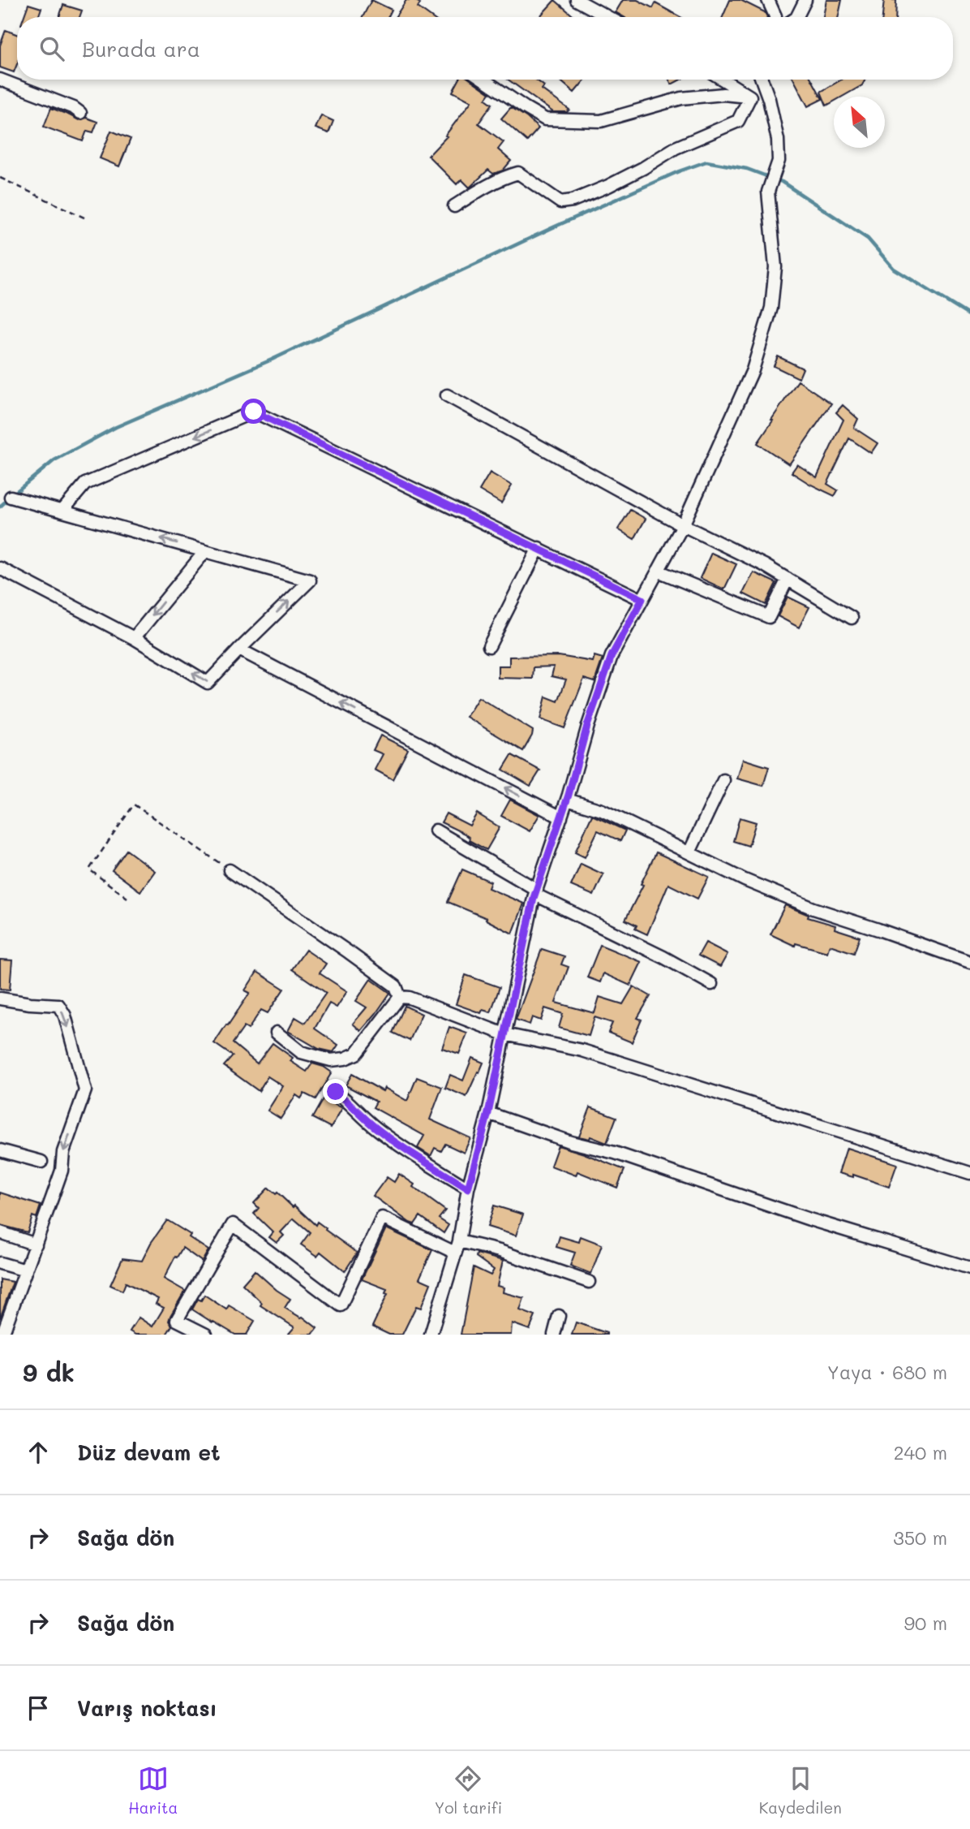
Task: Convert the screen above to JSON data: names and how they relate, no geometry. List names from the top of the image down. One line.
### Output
{"north":"top left","page":{"search":"Burada ara","heading":["9 dk","Yaya · 680 m"],"list":[["Düz devam et","240 m"],["Sağa dön","350 m"],["Sağa dön","90 m"],"Varış noktası"],"nav":["Harita","Yol tarifi","Kaydedilen"]}}
